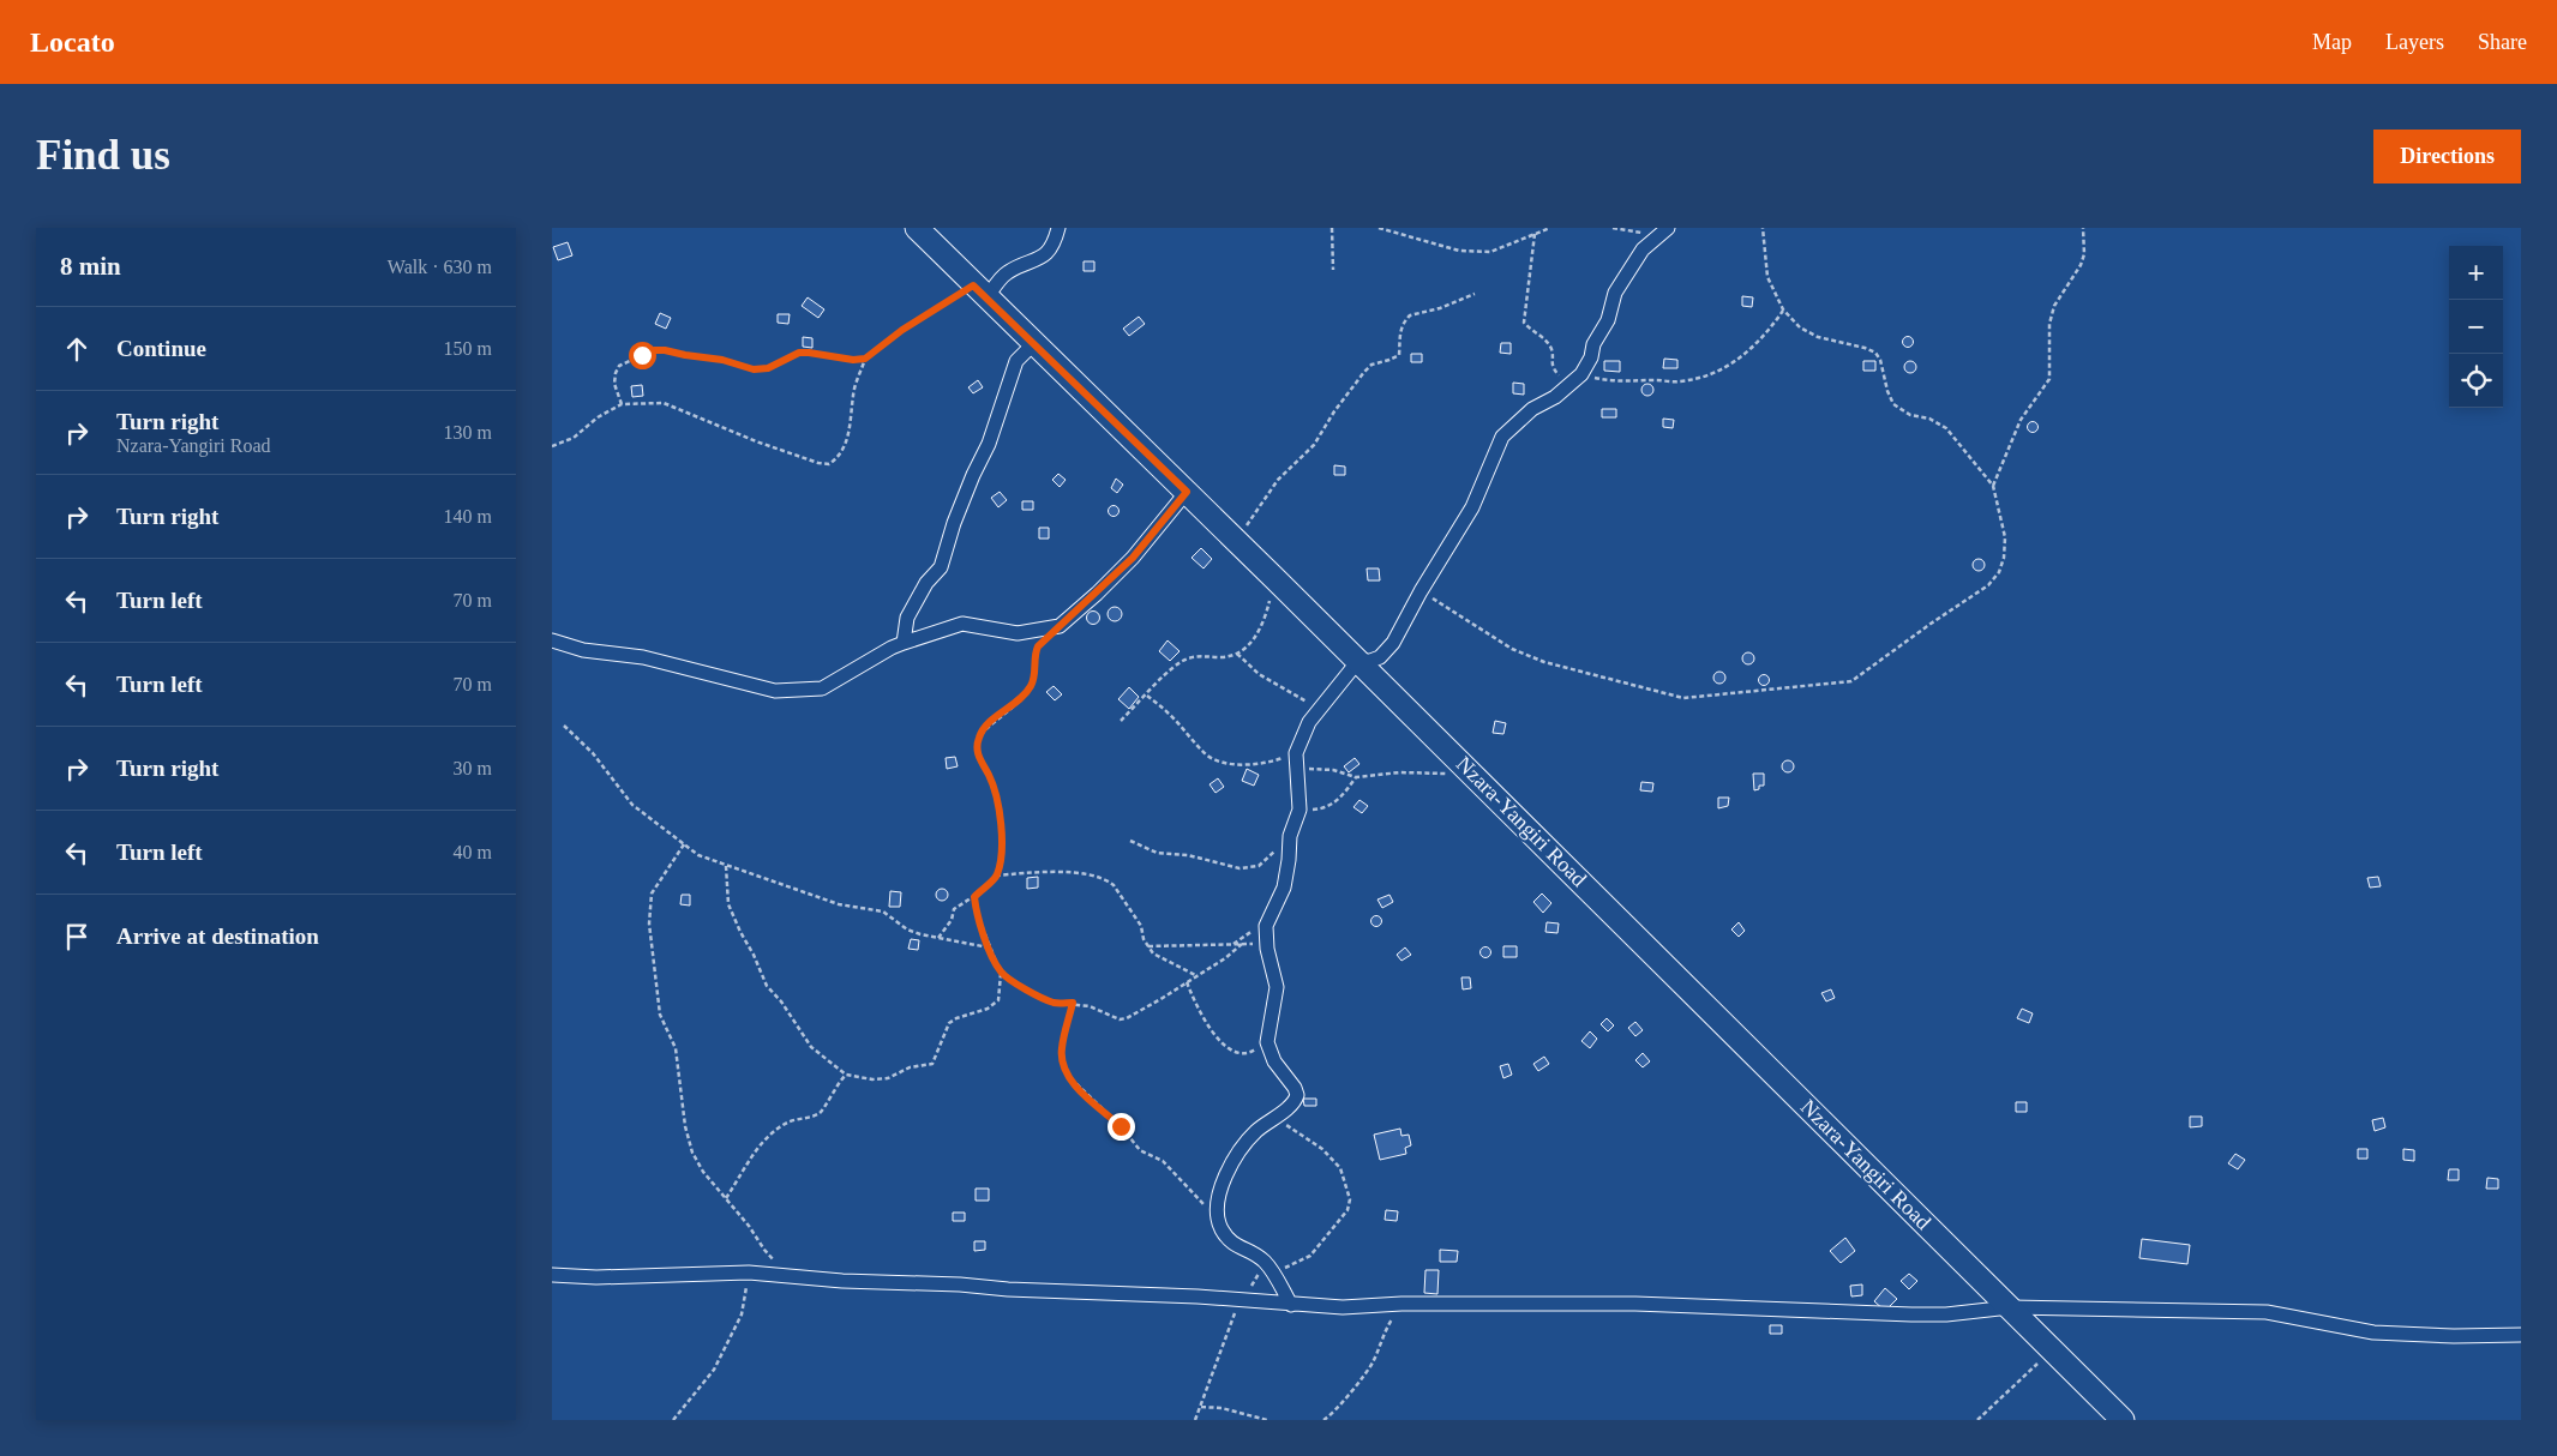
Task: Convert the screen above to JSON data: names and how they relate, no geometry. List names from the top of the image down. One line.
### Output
{"streets":{"main road":["Nzara-Yangiri Road"]},"page":{"header":"Locato","nav":["Map","Layers","Share"],"buttons":"Directions","title":"Find us","heading":["8 min","Walk · 630 m"],"map_buttons":["+","−"],"list":[["Continue","150 m"],["Turn right","Nzara-Yangiri Road","130 m"],["Turn right","140 m"],["Turn left","70 m"],["Turn left","70 m"],["Turn right","30 m"],["Turn left","40 m"],"Arrive at destination"]}}
